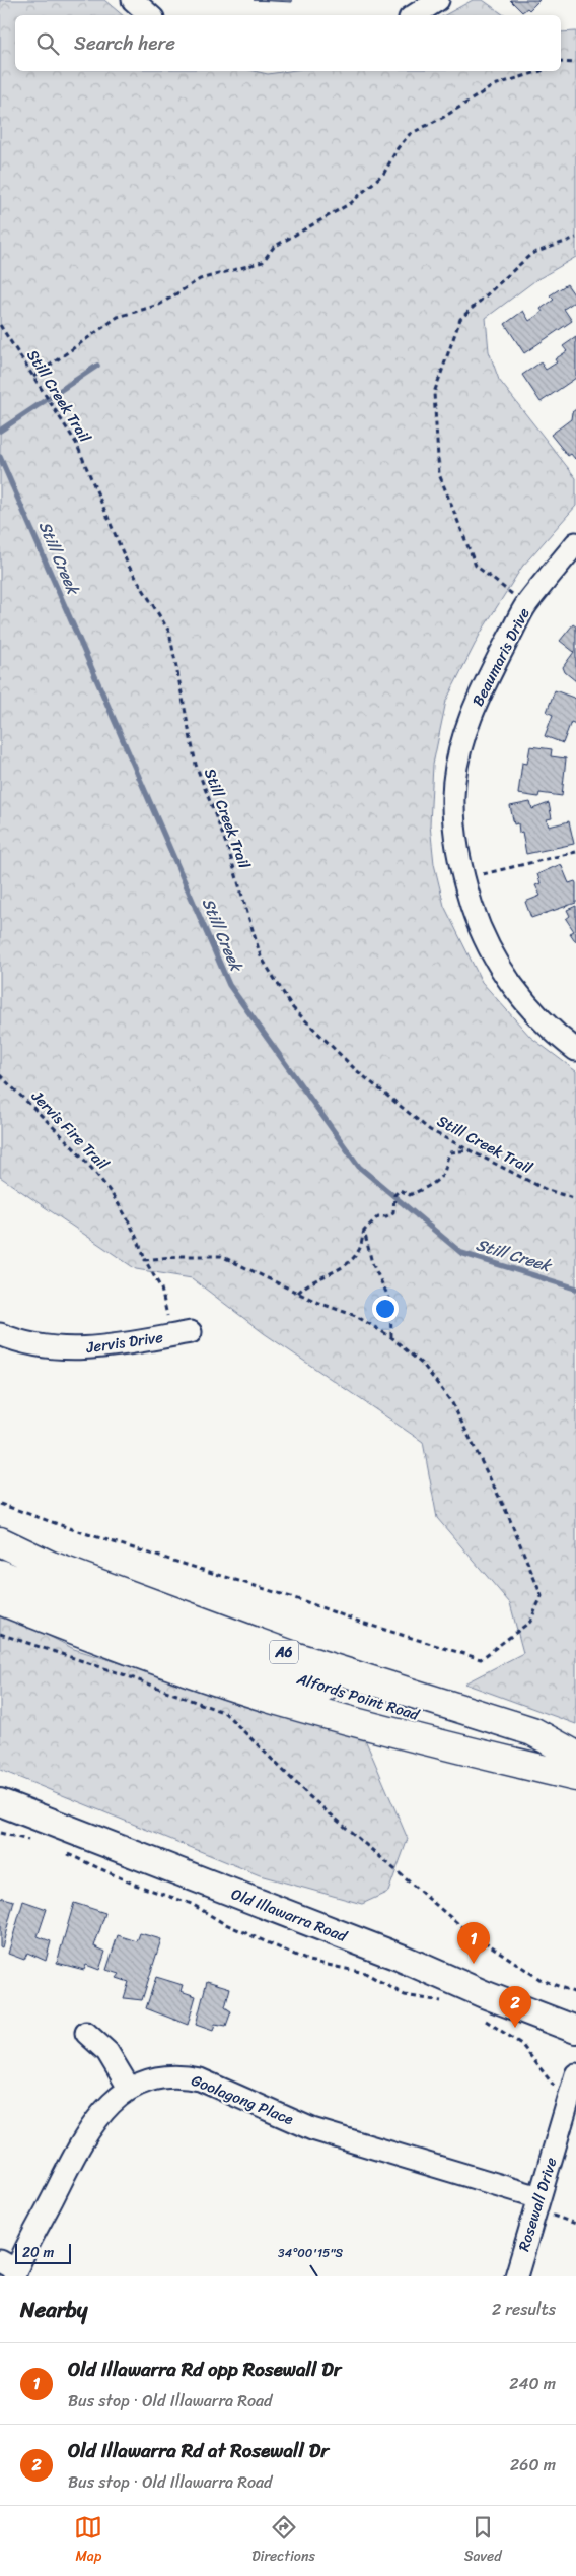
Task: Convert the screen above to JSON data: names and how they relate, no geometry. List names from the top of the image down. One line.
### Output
{"streets":{"highway":["A6","Alfords Point Road"],"street":["Beaumaris Drive","Jervis Drive","Old Illawarra Road","Goolagong Place","Rosewall Drive"],"path":["Still Creek Trail","Jervis Fire Trail"]},"crossings":[["Jervis Fire Trail","Jervis Drive"],["A6","Alfords Point Road"],["Goolagong Place","Rosewall Drive"]],"water":["Still Creek"],"scale_bar":"20 m","page":{"search":"Search here","pins":["1","2"],"scale":"20 m","heading":["Nearby","2 results"],"list":[{"mark":"1","name":"Old Illawarra Rd opp Rosewall Dr","note":"Bus stop · Old Illawarra Road","value":"240 m"},{"mark":"2","name":"Old Illawarra Rd at Rosewall Dr","note":"Bus stop · Old Illawarra Road","value":"260 m"}],"nav":["Map","Directions","Saved"]},"coordinates":["34°00'15\"S"]}
